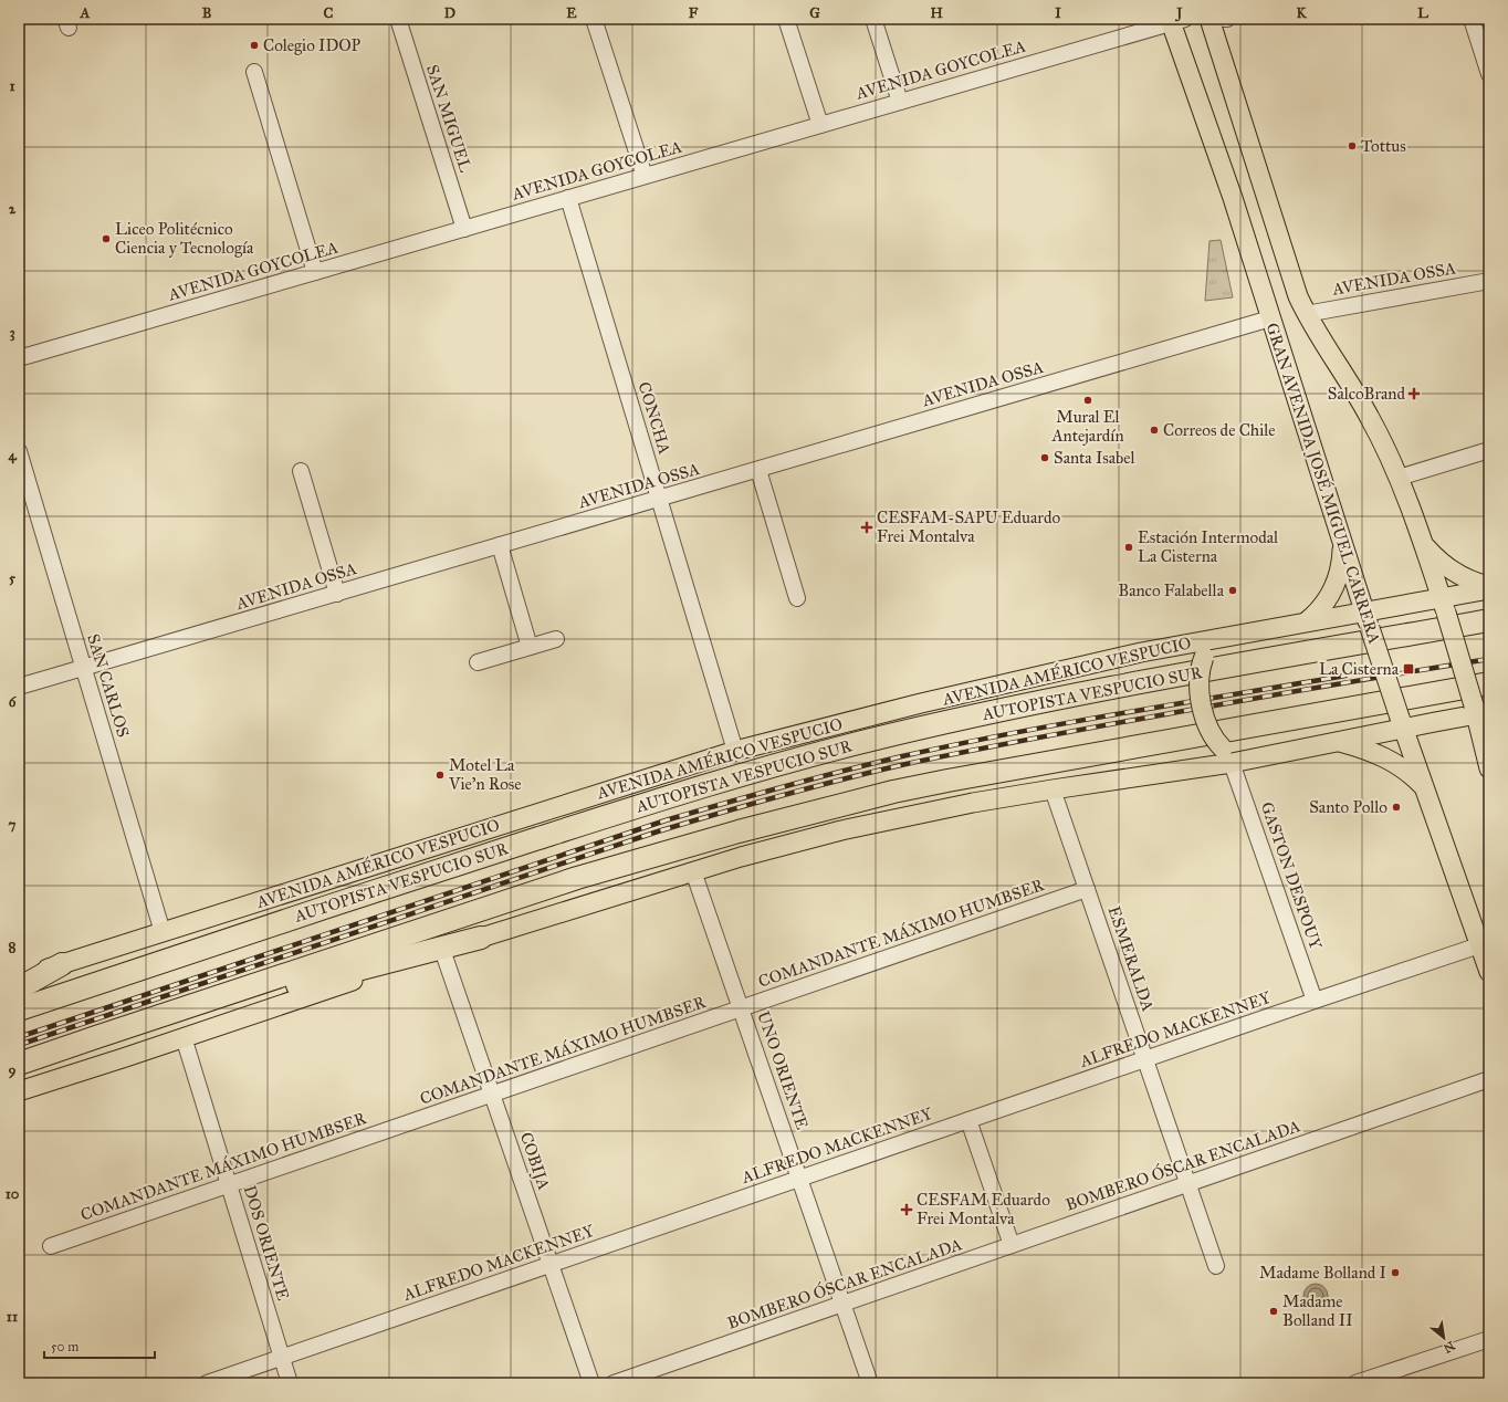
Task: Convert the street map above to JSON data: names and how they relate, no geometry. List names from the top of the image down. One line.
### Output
{"streets":{"highway":["AUTOPISTA VESPUCIO SUR"],"main road":["GRAN AVENIDA JOSÉ MIGUEL CARRERA","AVENIDA AMÉRICO VESPUCIO"],"street":["AVENIDA GOYCOLEA","SAN MIGUEL","AVENIDA OSSA","CONCHA","SAN CARLOS","GASTON DESPOUY","COMANDANTE MÁXIMO HUMBSER","ESMERALDA","ALFREDO MACKENNEY","UNO ORIENTE","COBIJA","BOMBERO ÓSCAR ENCALADA","DOS ORIENTE"]},"crossings":[["AVENIDA GOYCOLEA","SAN MIGUEL"],["AVENIDA GOYCOLEA","CONCHA"],["AVENIDA GOYCOLEA","GRAN AVENIDA JOSÉ MIGUEL CARRERA"],["AVENIDA OSSA","CONCHA"],["AVENIDA OSSA","GRAN AVENIDA JOSÉ MIGUEL CARRERA"],["AVENIDA OSSA","SAN CARLOS"],["CONCHA","AVENIDA AMÉRICO VESPUCIO"],["GRAN AVENIDA JOSÉ MIGUEL CARRERA","AVENIDA AMÉRICO VESPUCIO"],["GRAN AVENIDA JOSÉ MIGUEL CARRERA","ALFREDO MACKENNEY"],["AVENIDA AMÉRICO VESPUCIO","SAN CARLOS"],["GASTON DESPOUY","ALFREDO MACKENNEY"],["COMANDANTE MÁXIMO HUMBSER","ESMERALDA"],["COMANDANTE MÁXIMO HUMBSER","UNO ORIENTE"],["COMANDANTE MÁXIMO HUMBSER","COBIJA"],["COMANDANTE MÁXIMO HUMBSER","DOS ORIENTE"],["ESMERALDA","ALFREDO MACKENNEY"],["ESMERALDA","BOMBERO ÓSCAR ENCALADA"],["ALFREDO MACKENNEY","UNO ORIENTE"],["ALFREDO MACKENNEY","COBIJA"],["ALFREDO MACKENNEY","DOS ORIENTE"],["UNO ORIENTE","BOMBERO ÓSCAR ENCALADA"]],"places":{"other":["Colegio IDOP","Tottus","Liceo Politécnico Ciencia y Tecnología","Mural El Antejardín","Correos de Chile","Santa Isabel","Estación Intermodal La Cisterna","Banco Falabella","Motel La Vie’n Rose","Santo Pollo","Madame Bolland I","Madame Bolland II"],"health":["SalcoBrand","CESFAM-SAPU Eduardo Frei Montalva","CESFAM Eduardo Frei Montalva"],"transit":["La Cisterna"]},"scale_bar":"50 m","north":"bottom right","grid":{"columns":["A","B","C","D","E","F","G","H","I","J","K","L"],"rows":["1","2","3","4","5","6","7","8","9","10","11"]}}
